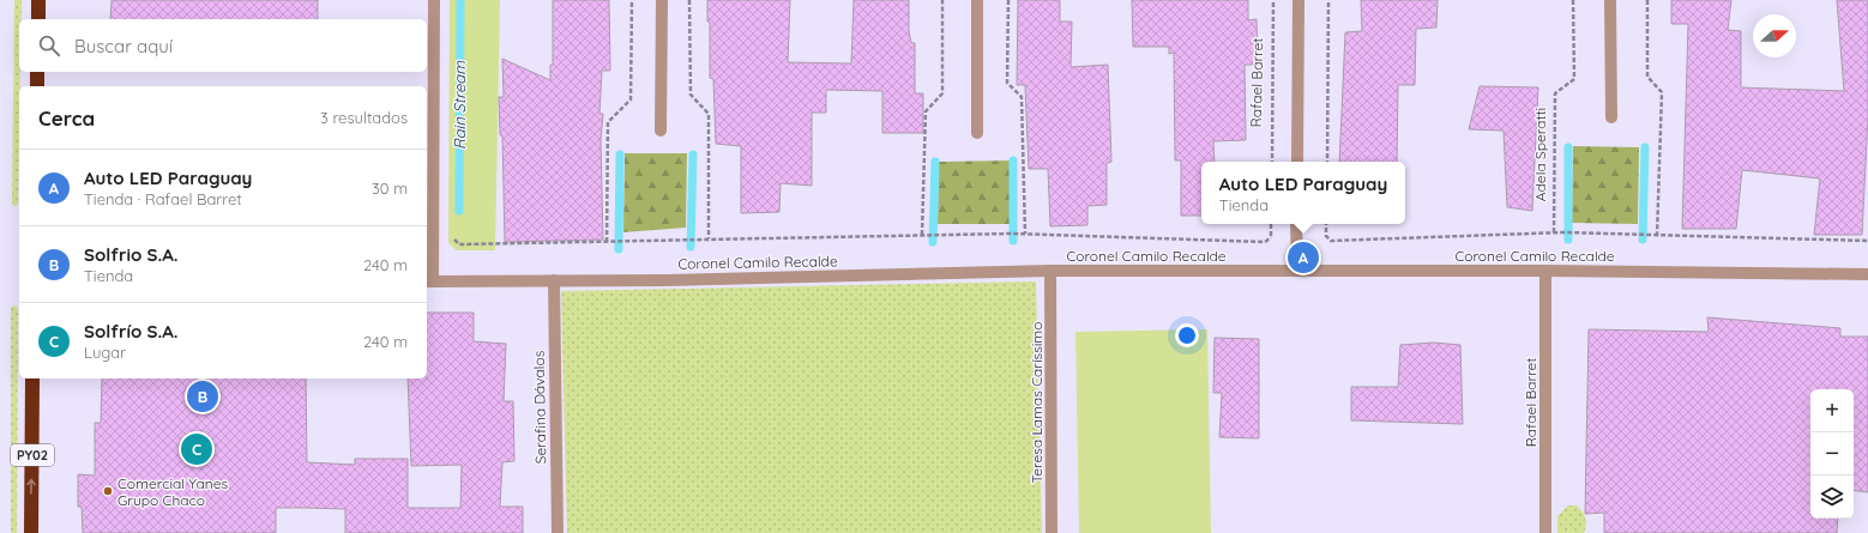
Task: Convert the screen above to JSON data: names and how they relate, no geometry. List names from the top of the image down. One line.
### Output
{"streets":{"highway":["PY02"],"street":["Rafael Barret","Coronel Camilo Recalde","Teresa Lamas Caríssimo","Serafina Dávalos"],"path":["Adela Speratti"]},"crossings":[["Rafael Barret","Coronel Camilo Recalde"],["Adela Speratti","Coronel Camilo Recalde"],["Coronel Camilo Recalde","Teresa Lamas Caríssimo"],["Coronel Camilo Recalde","Serafina Dávalos"]],"water":["Rain Stream"],"places":["Comercial Yanes Grupo Chaco"],"north":"right","page":{"search":"Buscar aquí","heading":["Cerca","3 resultados"],"list":[{"mark":"A","name":"Auto LED Paraguay","note":"Tienda · Rafael Barret","value":"30 m"},{"mark":"B","name":"Solfrio S.A.","note":"Tienda","value":"240 m"},{"mark":"C","name":"Solfrío S.A.","note":"Lugar","value":"240 m"}],"popup":["Auto LED Paraguay","Tienda"],"pins":["A","B","C"],"map_buttons":["+","−"]}}
